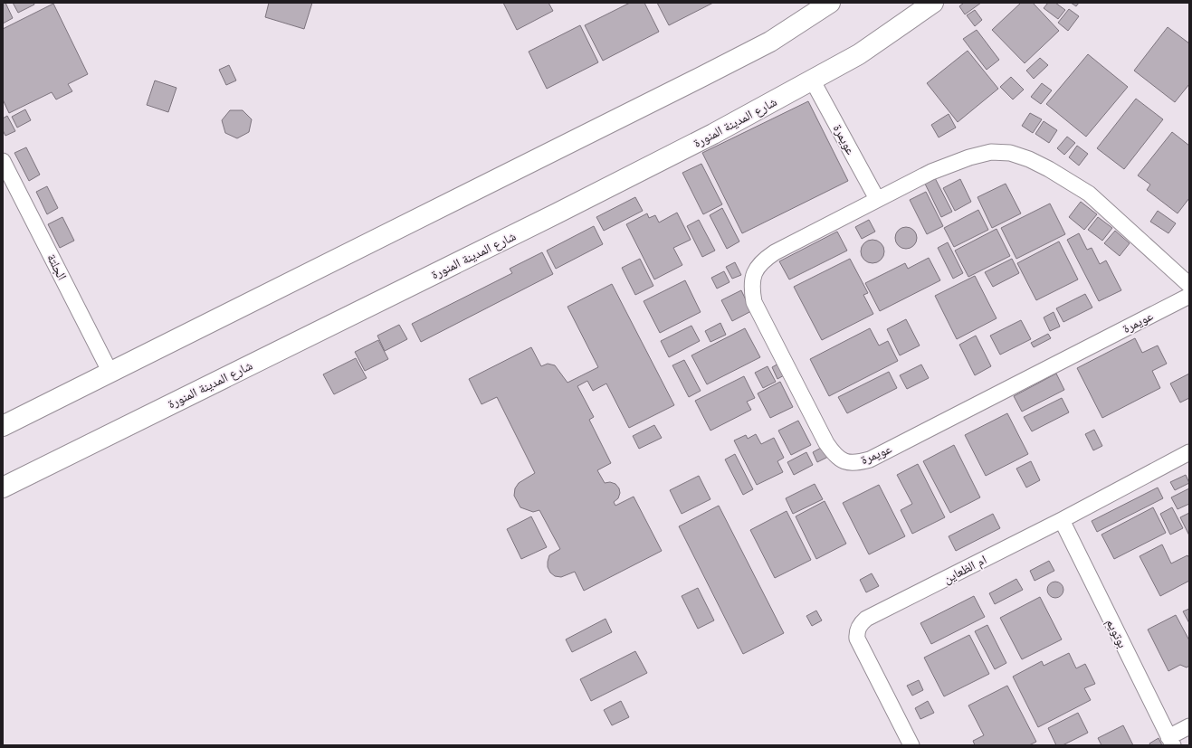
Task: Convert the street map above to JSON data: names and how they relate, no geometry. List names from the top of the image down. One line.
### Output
{"streets":{"street":["شارع المدينة المنورة","عويمرة","الجلتة","ام الظعاين","بوتويم"]},"crossings":[["شارع المدينة المنورة","عويمرة"],["ام الظعاين","بوتويم"]]}
